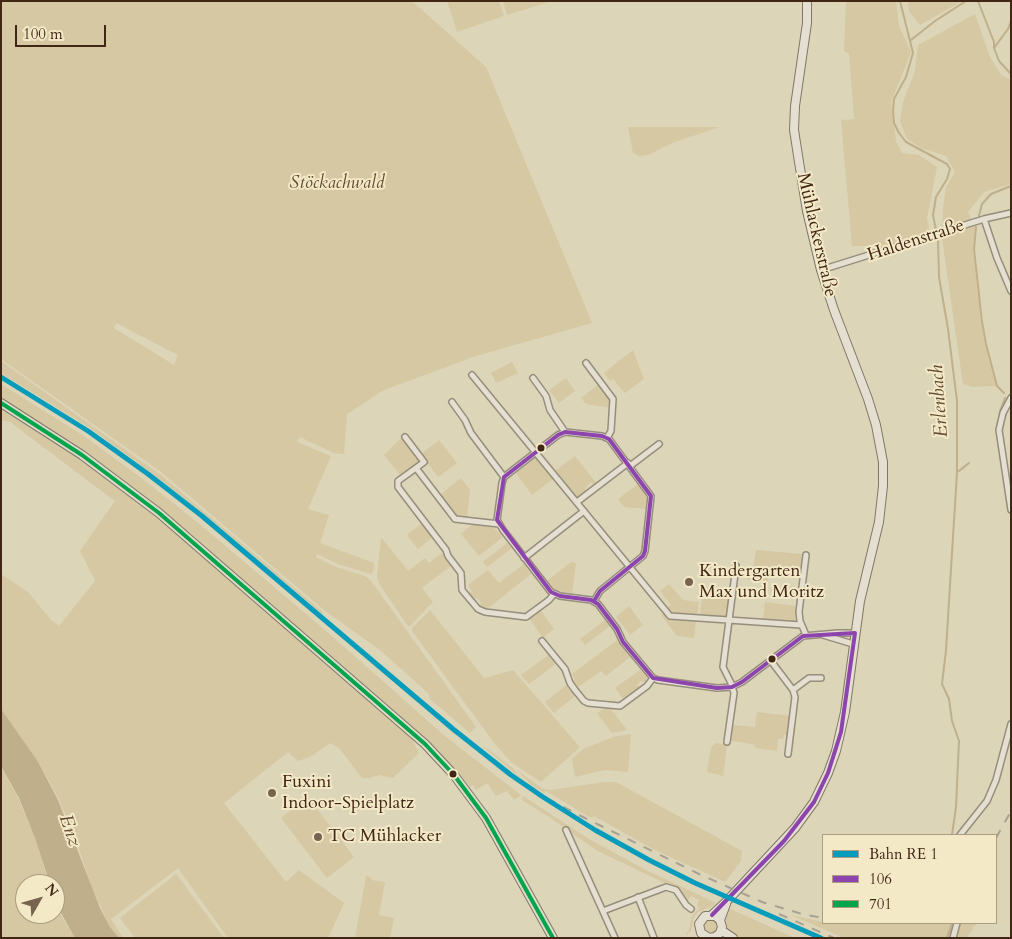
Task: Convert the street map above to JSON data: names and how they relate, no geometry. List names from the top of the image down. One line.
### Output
{"streets":{"main road":["Mühlackerstraße"],"street":["Haldenstraße"]},"crossings":[["Mühlackerstraße","Haldenstraße"]],"water":["Erlenbach","Enz"],"parks":["Stöckachwald"],"places":["Kindergarten Max und Moritz","Fuxini Indoor-Spielplatz","TC Mühlacker"],"lines":["transit line 701","transit line 106"],"legend":["Bahn RE 1","106","701"],"scale_bar":"100 m","north":"top right"}
